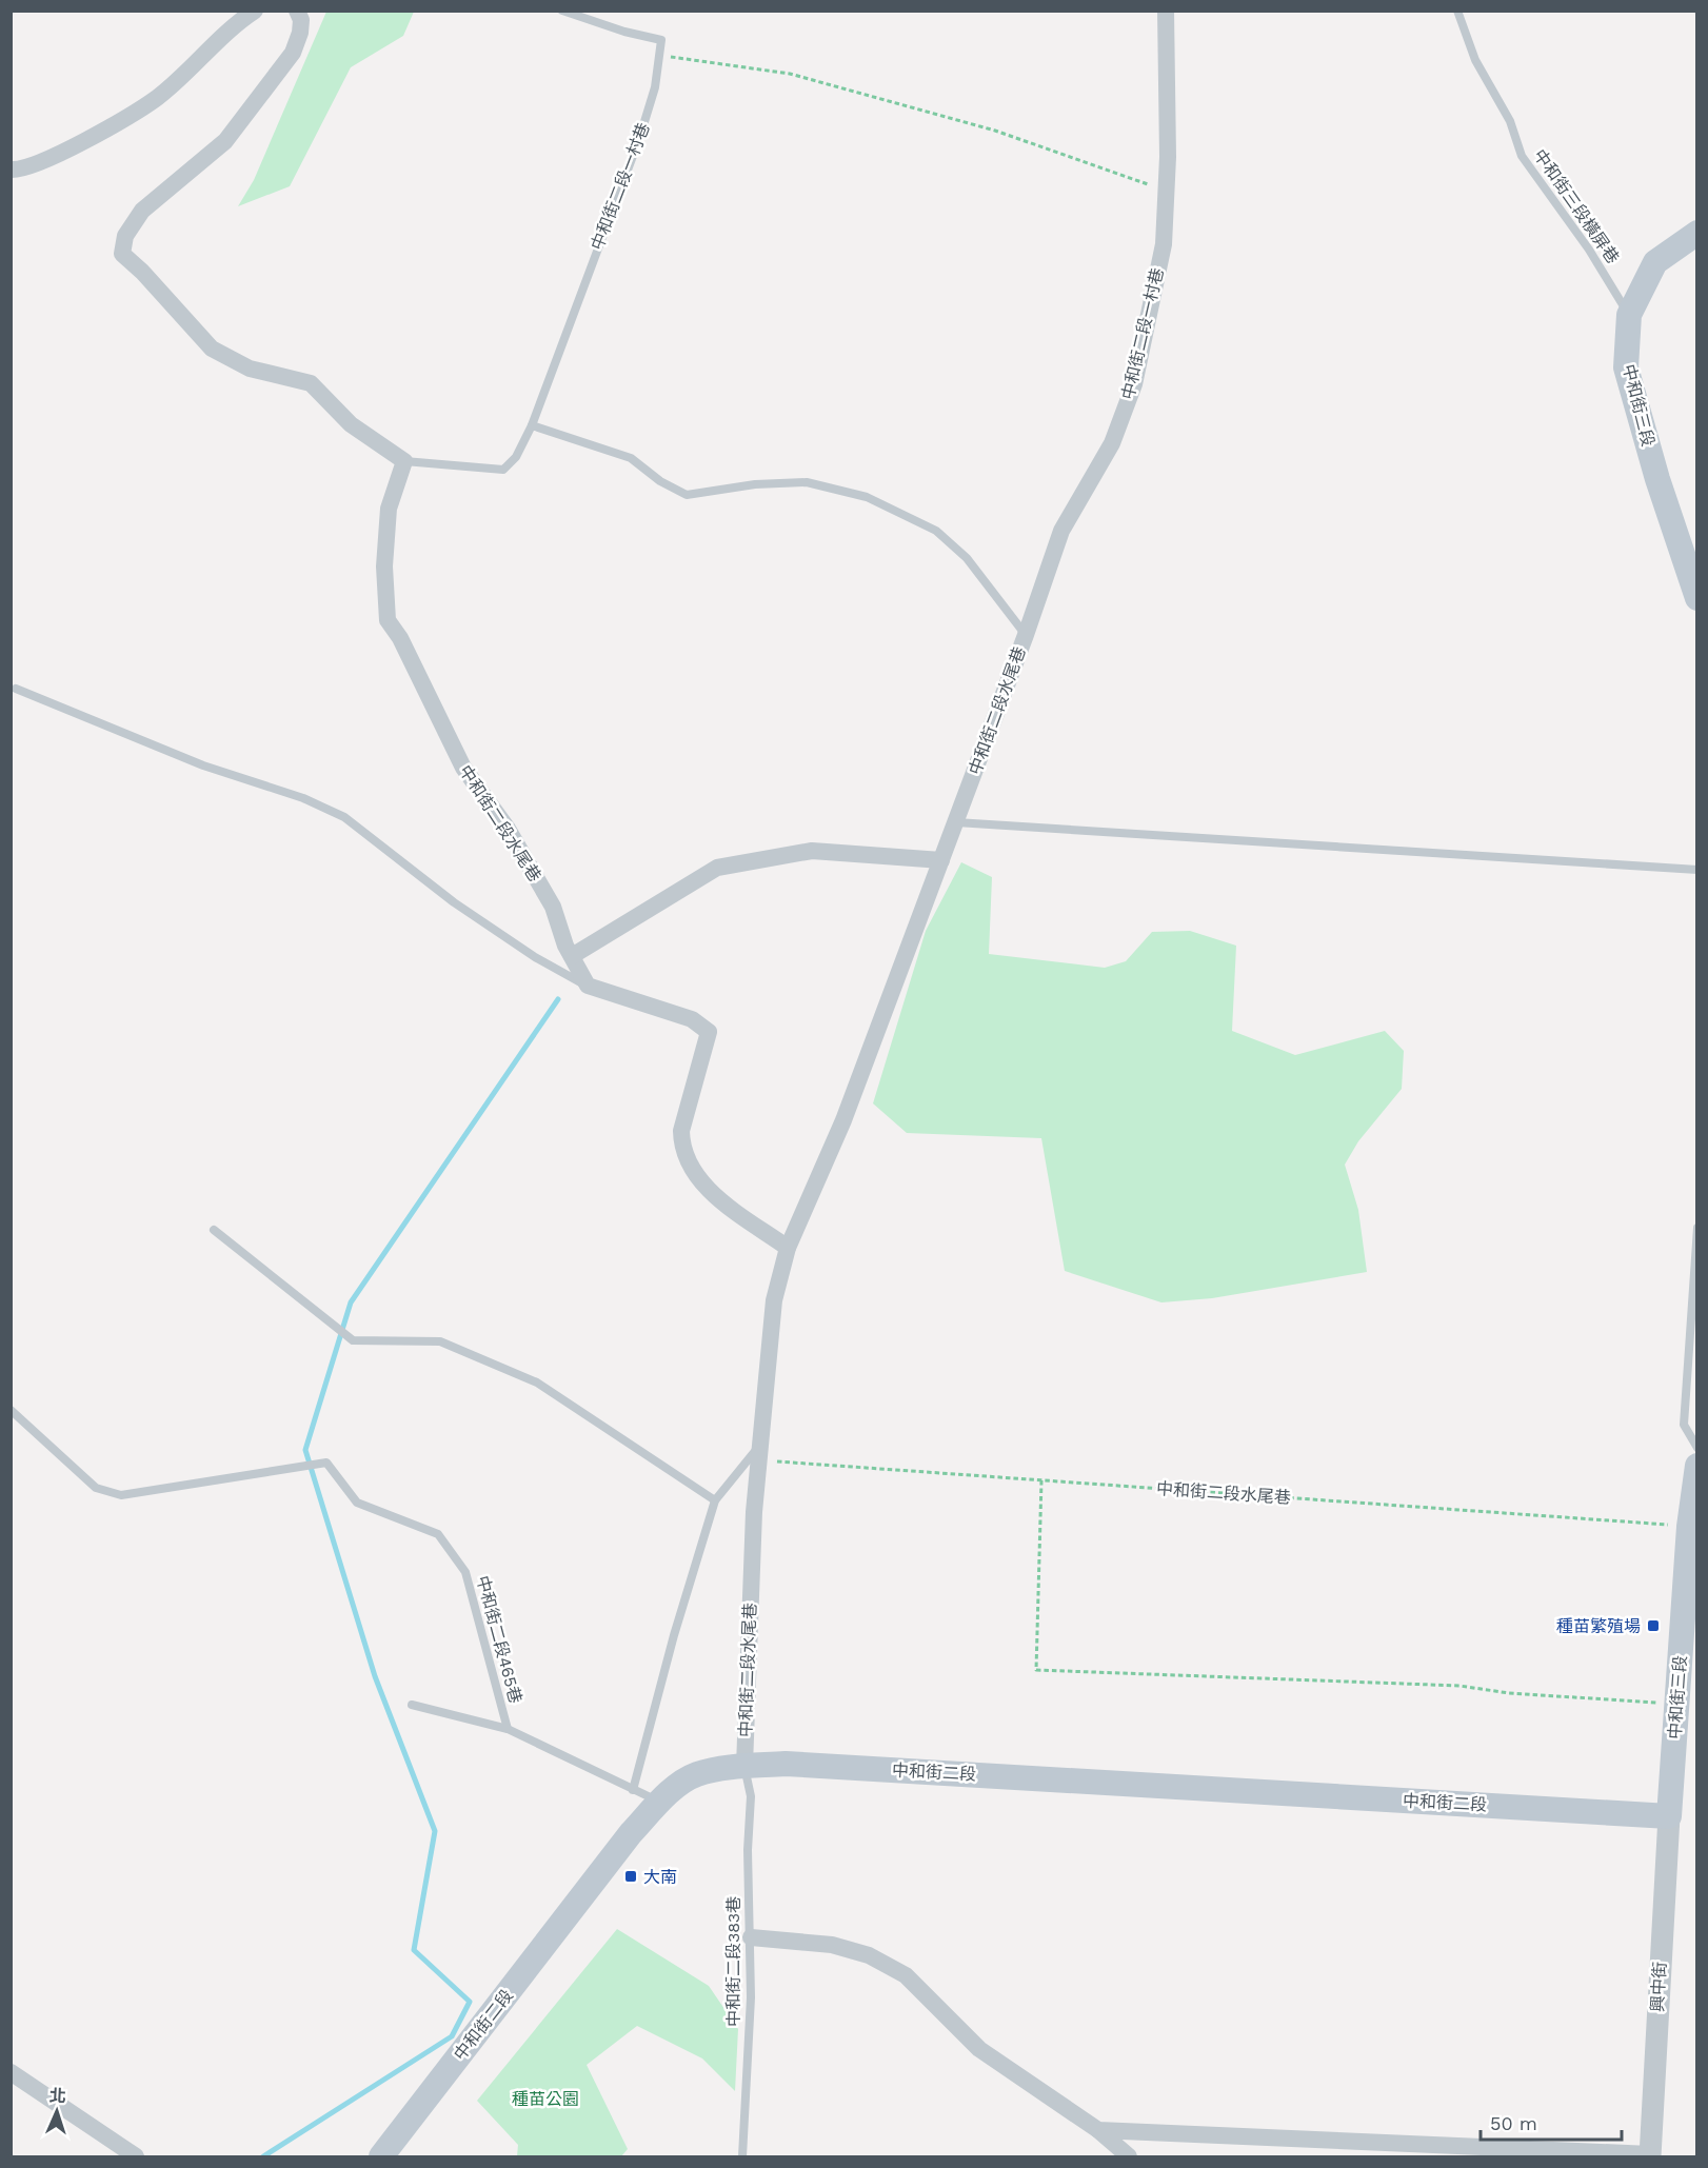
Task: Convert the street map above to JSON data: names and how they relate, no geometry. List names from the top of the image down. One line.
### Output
{"streets":{"main road":["中和街三段","中和街二段"],"street":["中和街二段一村巷","中和街二段水尾巷","興中街"],"lane":["中和街三段橫屏巷","中和街二段465巷","中和街二段383巷"]},"crossings":[["中和街二段一村巷","中和街二段水尾巷"],["中和街三段橫屏巷","中和街三段"],["中和街三段","中和街二段水尾巷"],["中和街三段","中和街二段"],["中和街三段","興中街"],["中和街二段水尾巷","中和街二段"],["中和街二段水尾巷","中和街二段383巷"],["中和街二段465巷","中和街二段"],["中和街二段","中和街二段383巷"],["中和街二段","興中街"]],"parks":["種苗公園"],"places":{"transit":["種苗繁殖場","大南"]},"scale_bar":"50 m","north":"top"}
